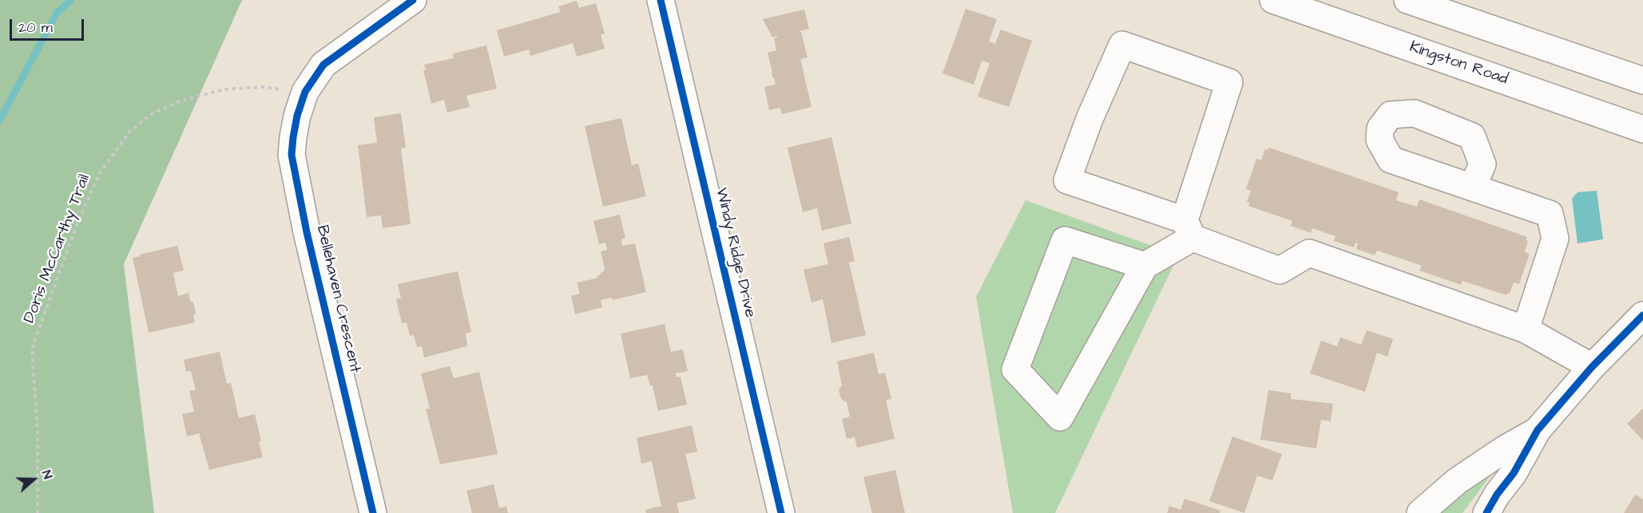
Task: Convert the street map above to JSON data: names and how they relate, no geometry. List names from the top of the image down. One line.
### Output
{"streets":{"street":["Kingston Road","Windy Ridge Drive","Bellehaven Crescent"],"path":["Doris McCarthy Trail"]},"crossings":[["Doris McCarthy Trail","Bellehaven Crescent"]],"scale_bar":"20 m","north":"right"}
